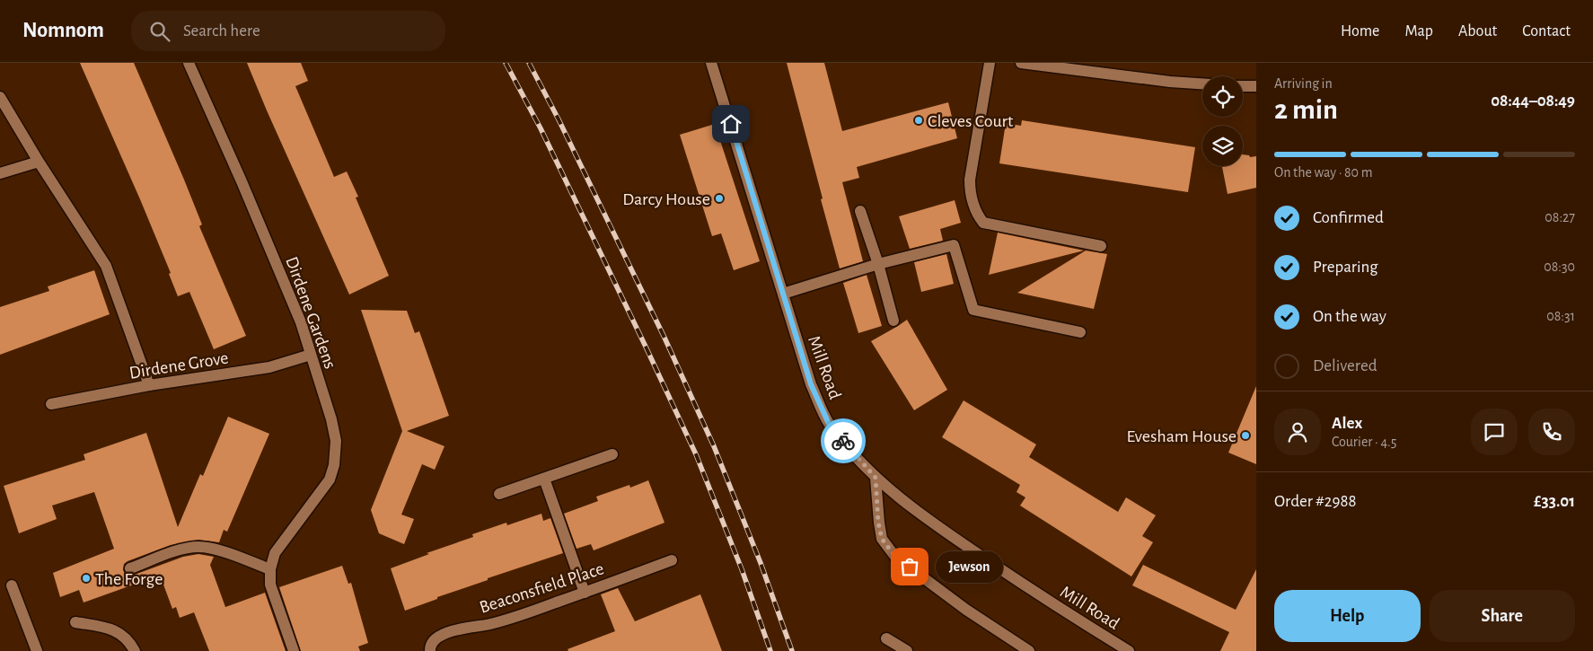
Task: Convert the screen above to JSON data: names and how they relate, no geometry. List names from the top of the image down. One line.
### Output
{"streets":{"street":["Dirdene Gardens","Dirdene Grove","Mill Road","Beaconsfield Place"]},"crossings":[["Dirdene Gardens","Dirdene Grove"]],"places":["Cleves Court","Darcy House","Evesham House","Jewson","The Forge"],"page":{"header":"Nomnom","search":"Search here","nav":["Home","Map","About","Contact"],"heading":["2 min","Arriving in","08:44–08:49"],"panel":["Alex","Courier · 4.5","Order #2988","£33.01"],"bar":"On the way · 80 m","list":[["Confirmed","08:27"],["Preparing","08:30"],["On the way","08:31"],"Delivered"],"bubble":"Jewson","buttons":["Help","Share"]}}
